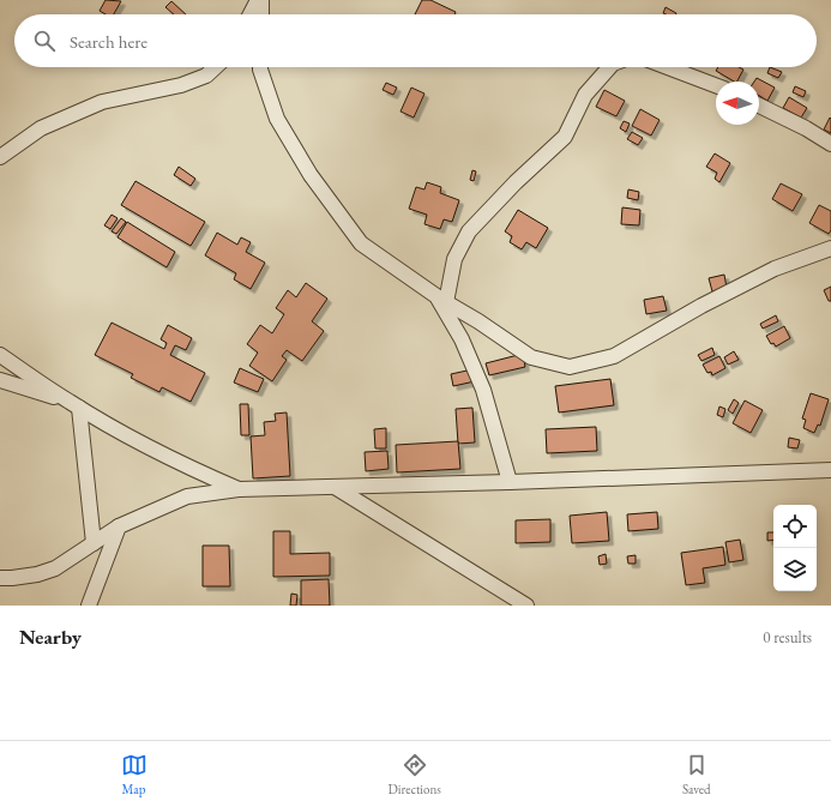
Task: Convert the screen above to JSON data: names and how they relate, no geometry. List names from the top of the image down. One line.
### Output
{"north":"left","page":{"search":"Search here","heading":["Nearby","0 results"],"nav":["Map","Directions","Saved"]}}
